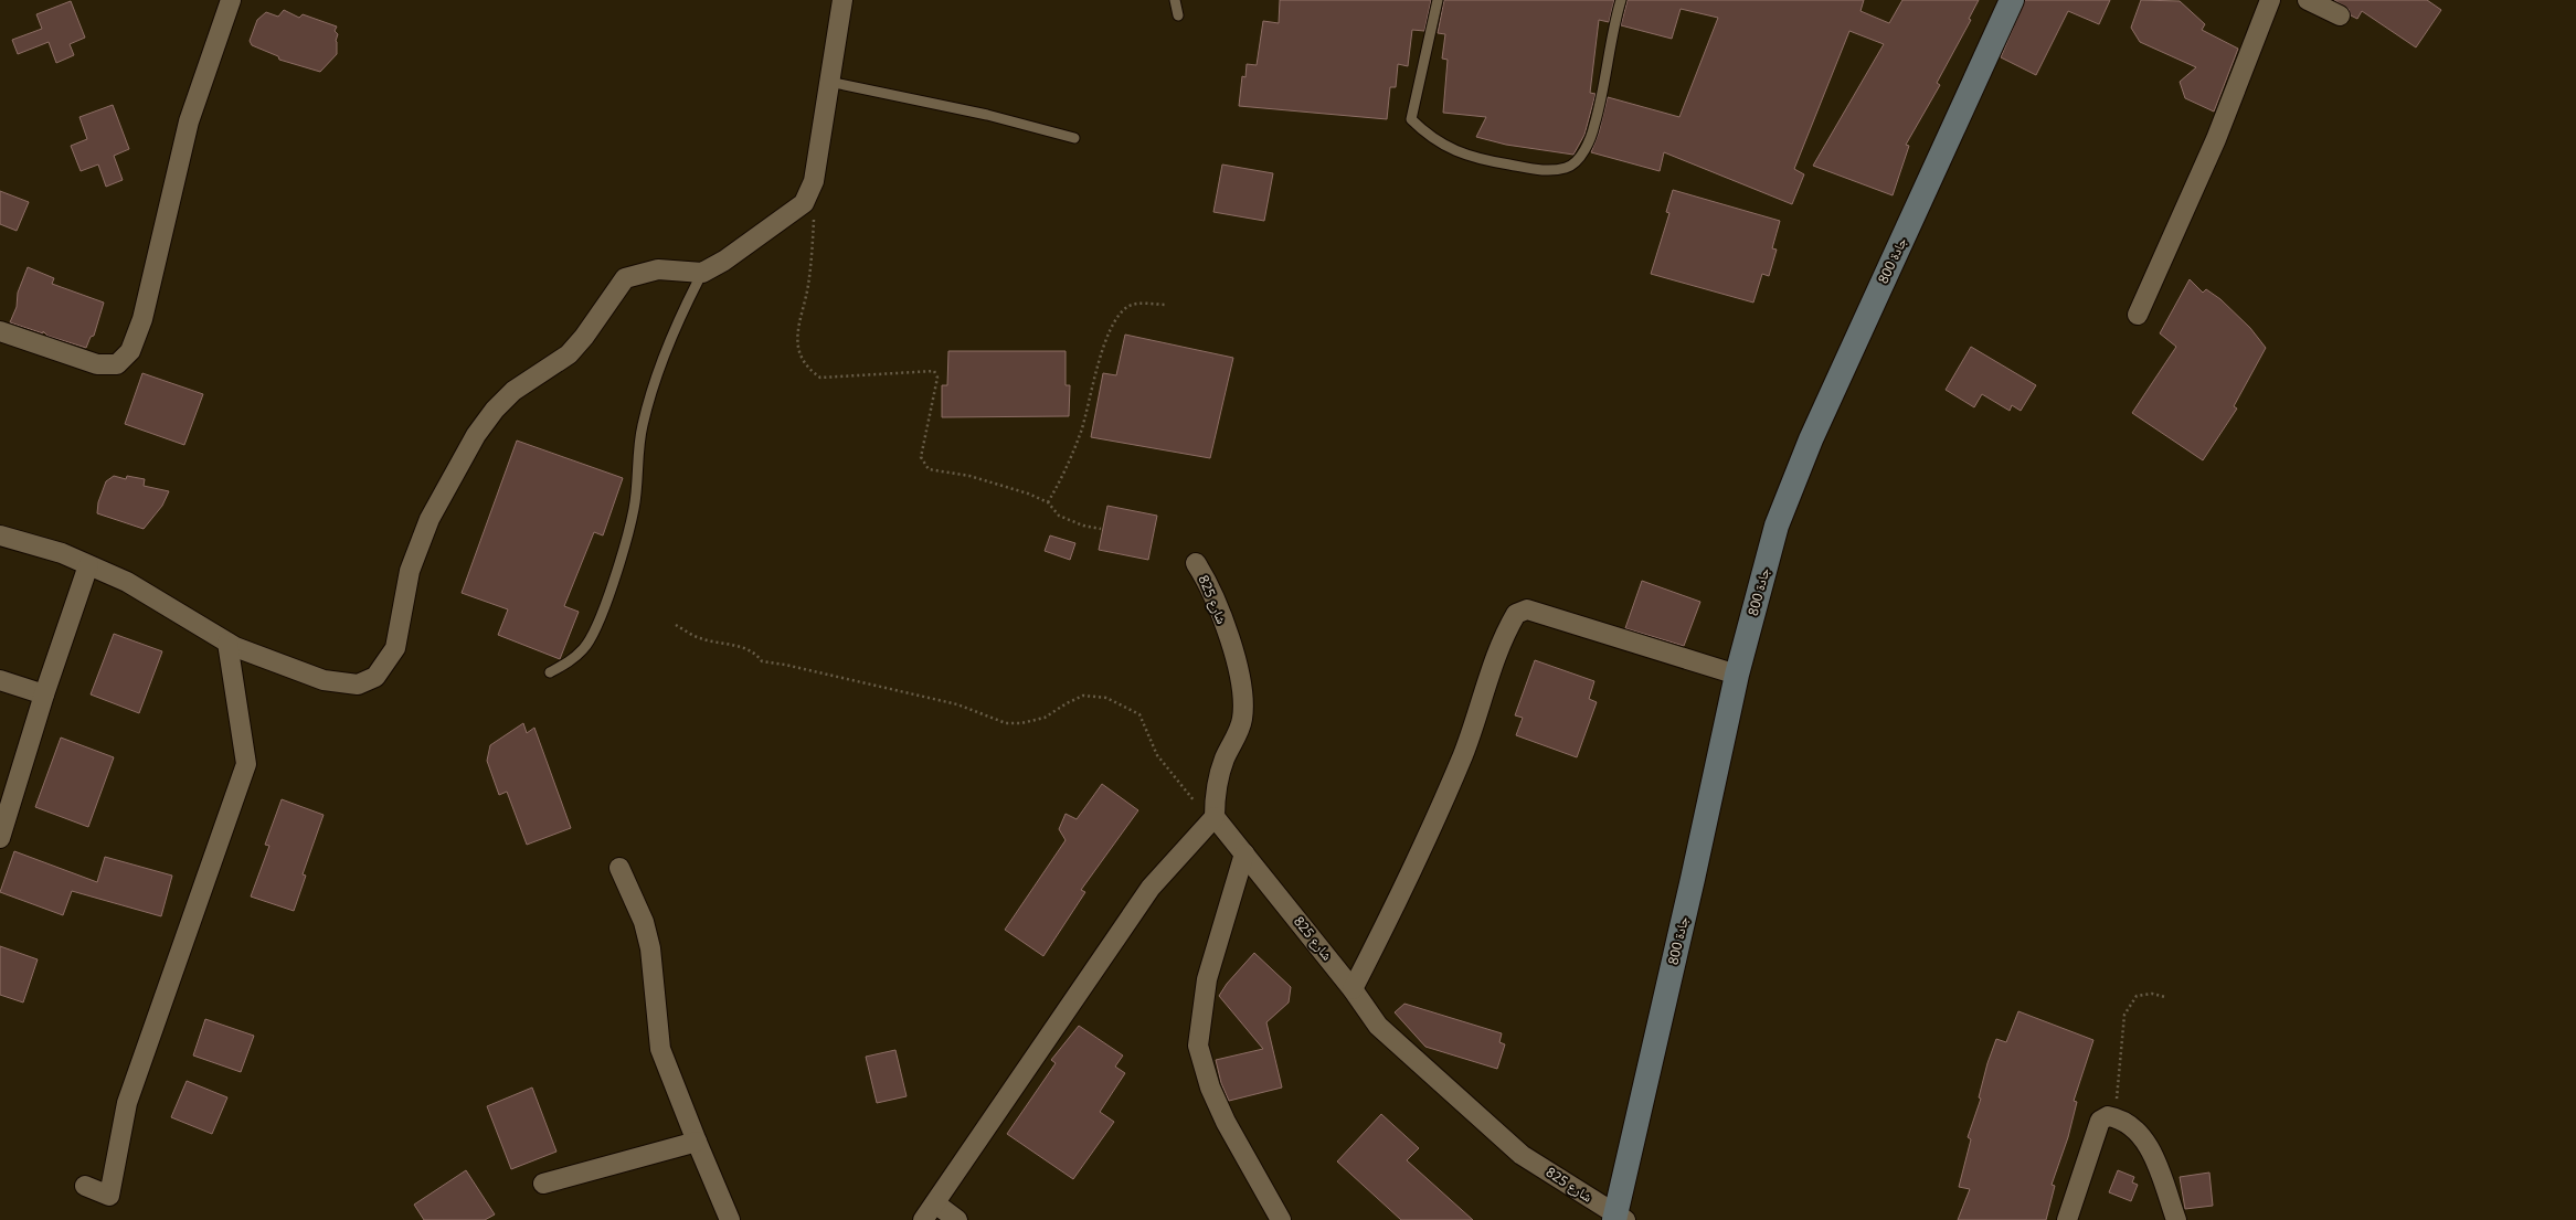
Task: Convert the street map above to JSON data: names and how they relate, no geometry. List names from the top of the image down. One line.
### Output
{"streets":{"main road":["جادة 800"],"street":["شارع 825"]},"crossings":[["جادة 800","شارع 825"]]}
